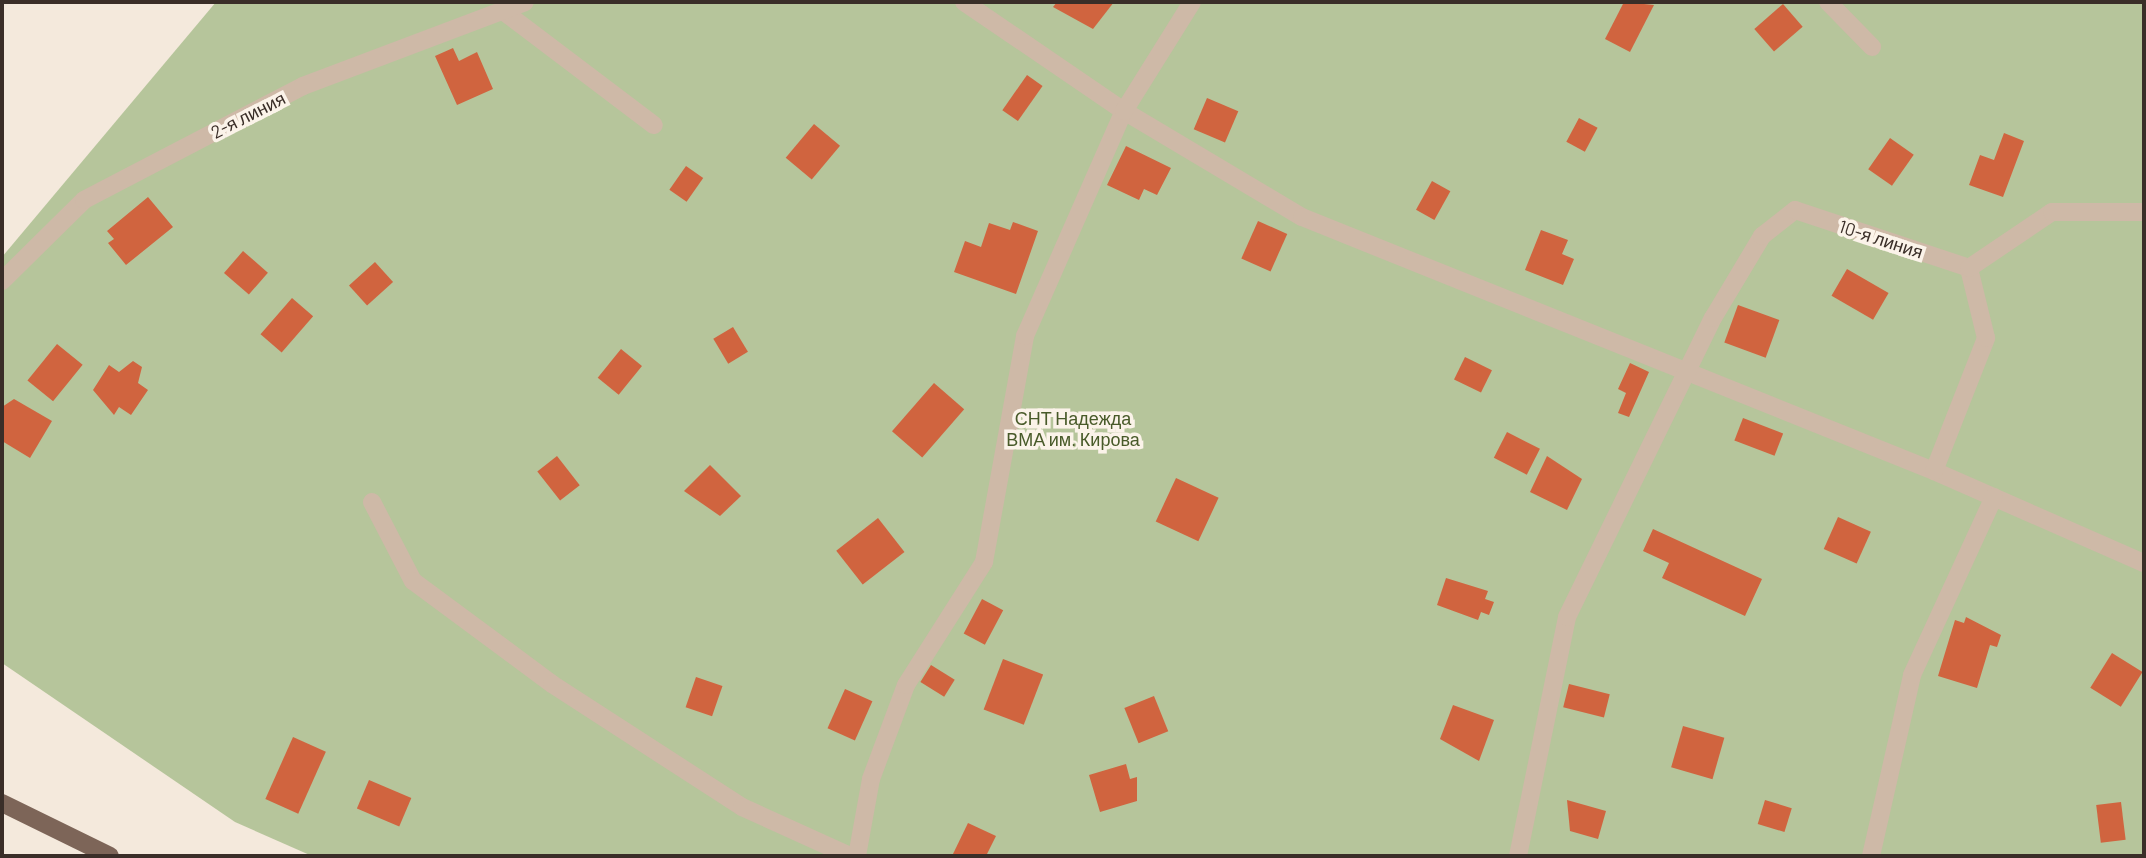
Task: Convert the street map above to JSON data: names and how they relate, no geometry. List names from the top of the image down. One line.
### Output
{"streets":{"street":["2-я линия","10-я линия"]},"parks":["СНТ Надежда ВМА им. Кирова"]}
